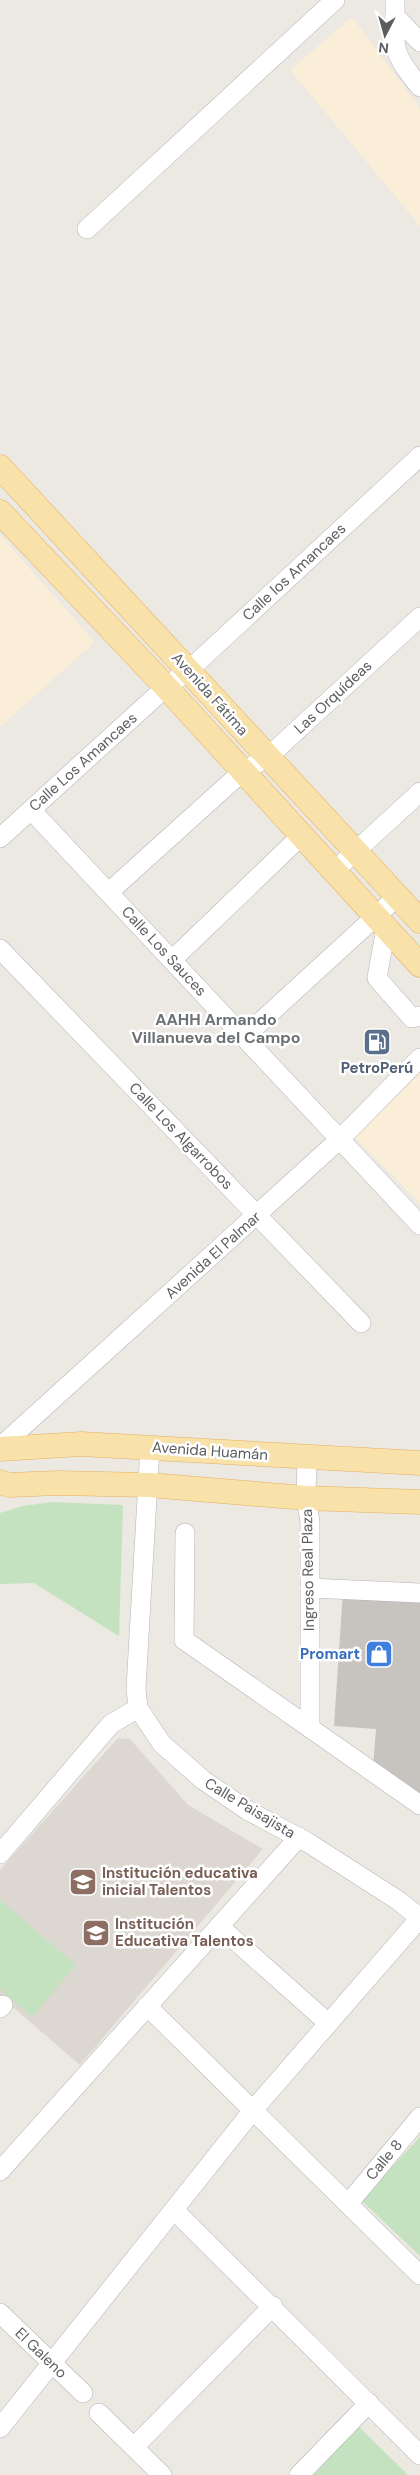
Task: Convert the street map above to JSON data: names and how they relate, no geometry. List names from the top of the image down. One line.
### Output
{"streets":{"main road":["Avenida Fátima","Avenida Huamán"],"street":["Calle los Amancaes","Las Orquídeas","Calle Los Amancaes","Calle Los Sauces","Calle Los Algarrobos","Avenida El Palmar","Ingreso Real Plaza","Calle Paisajista","Calle 8","El Galeno"]},"crossings":[["Calle los Amancaes","Avenida Fátima"],["Calle los Amancaes","Calle Los Amancaes"],["Avenida Fátima","Las Orquídeas"],["Avenida Fátima","Calle Los Amancaes"],["Las Orquídeas","Calle Los Sauces"],["Calle Los Amancaes","Calle Los Sauces"],["Calle Los Sauces","Avenida El Palmar"],["Calle Los Algarrobos","Avenida El Palmar"],["Avenida El Palmar","Avenida Huamán"],["Avenida Huamán","Ingreso Real Plaza"],["Avenida Huamán","Calle Paisajista"]],"districts":["AAHH Armando Villanueva del Campo"],"places":{"fuel station":["PetroPerú"],"shop":["Promart"],"school or university":["Institución educativa inicial Talentos","Institución Educativa Talentos"]},"north":"bottom"}
